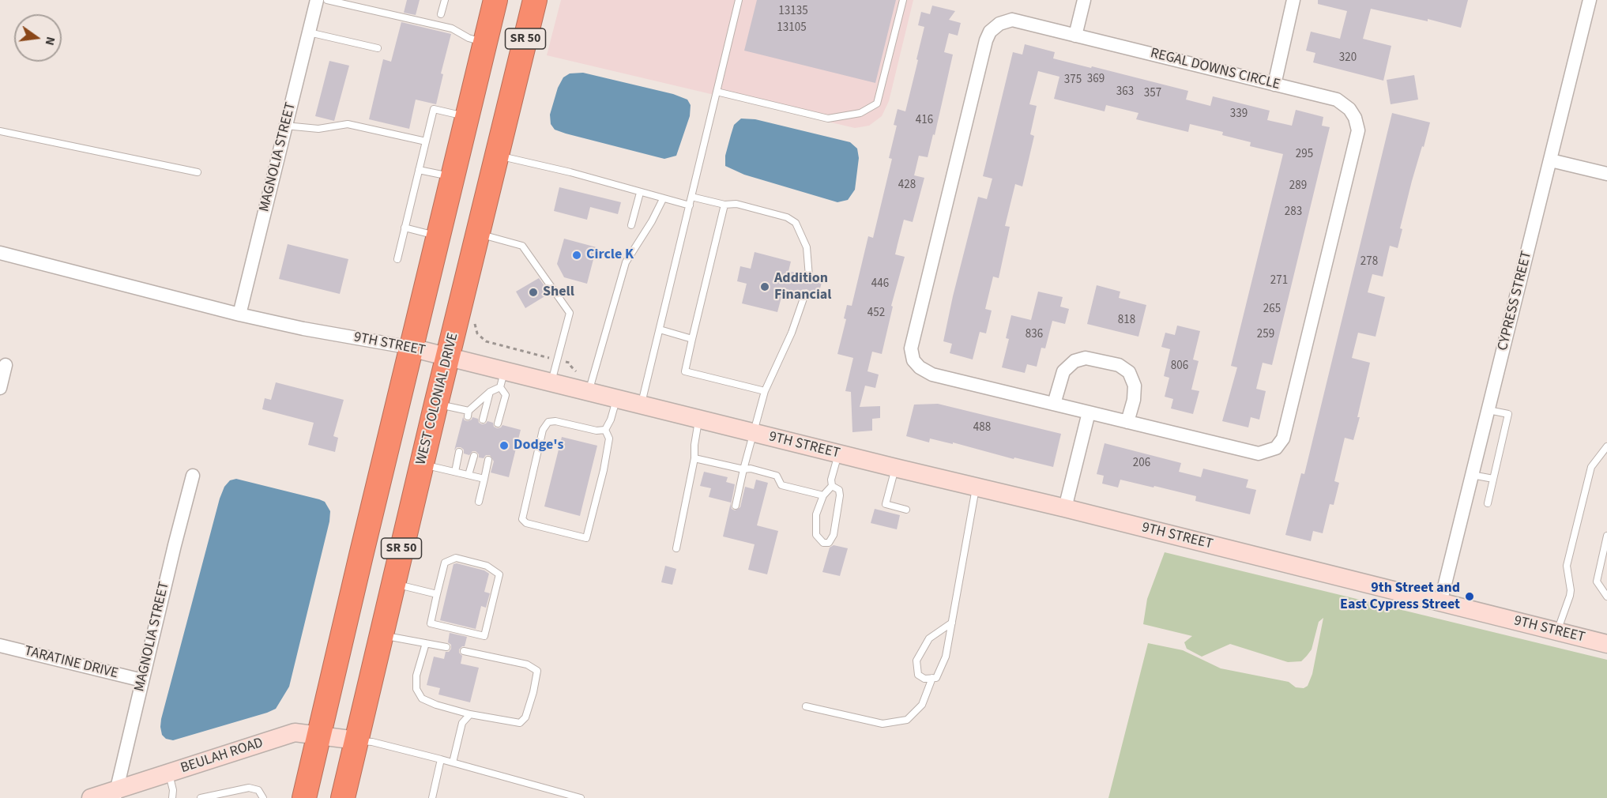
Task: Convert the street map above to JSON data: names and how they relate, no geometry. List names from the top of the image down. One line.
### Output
{"streets":{"highway":["SR 50","WEST COLONIAL DRIVE"],"street":["REGAL DOWNS CIRCLE","MAGNOLIA STREET","CYPRESS STREET","9TH STREET","TARATINE DRIVE","BEULAH ROAD"]},"crossings":[["SR 50","9TH STREET"],["SR 50","BEULAH ROAD"],["MAGNOLIA STREET","9TH STREET"],["MAGNOLIA STREET","TARATINE DRIVE"],["MAGNOLIA STREET","BEULAH ROAD"],["CYPRESS STREET","9TH STREET"],["9TH STREET","WEST COLONIAL DRIVE"],["WEST COLONIAL DRIVE","BEULAH ROAD"]],"places":["Circle K","Addition Financial","Shell","Dodge's","9th Street and East Cypress Street"],"house_numbers":["13135","13105","320","369","375","363","357","339","416","295","428","289","283","278","271","446","265","452","818","836","259","806","488","206"],"north":"right"}
